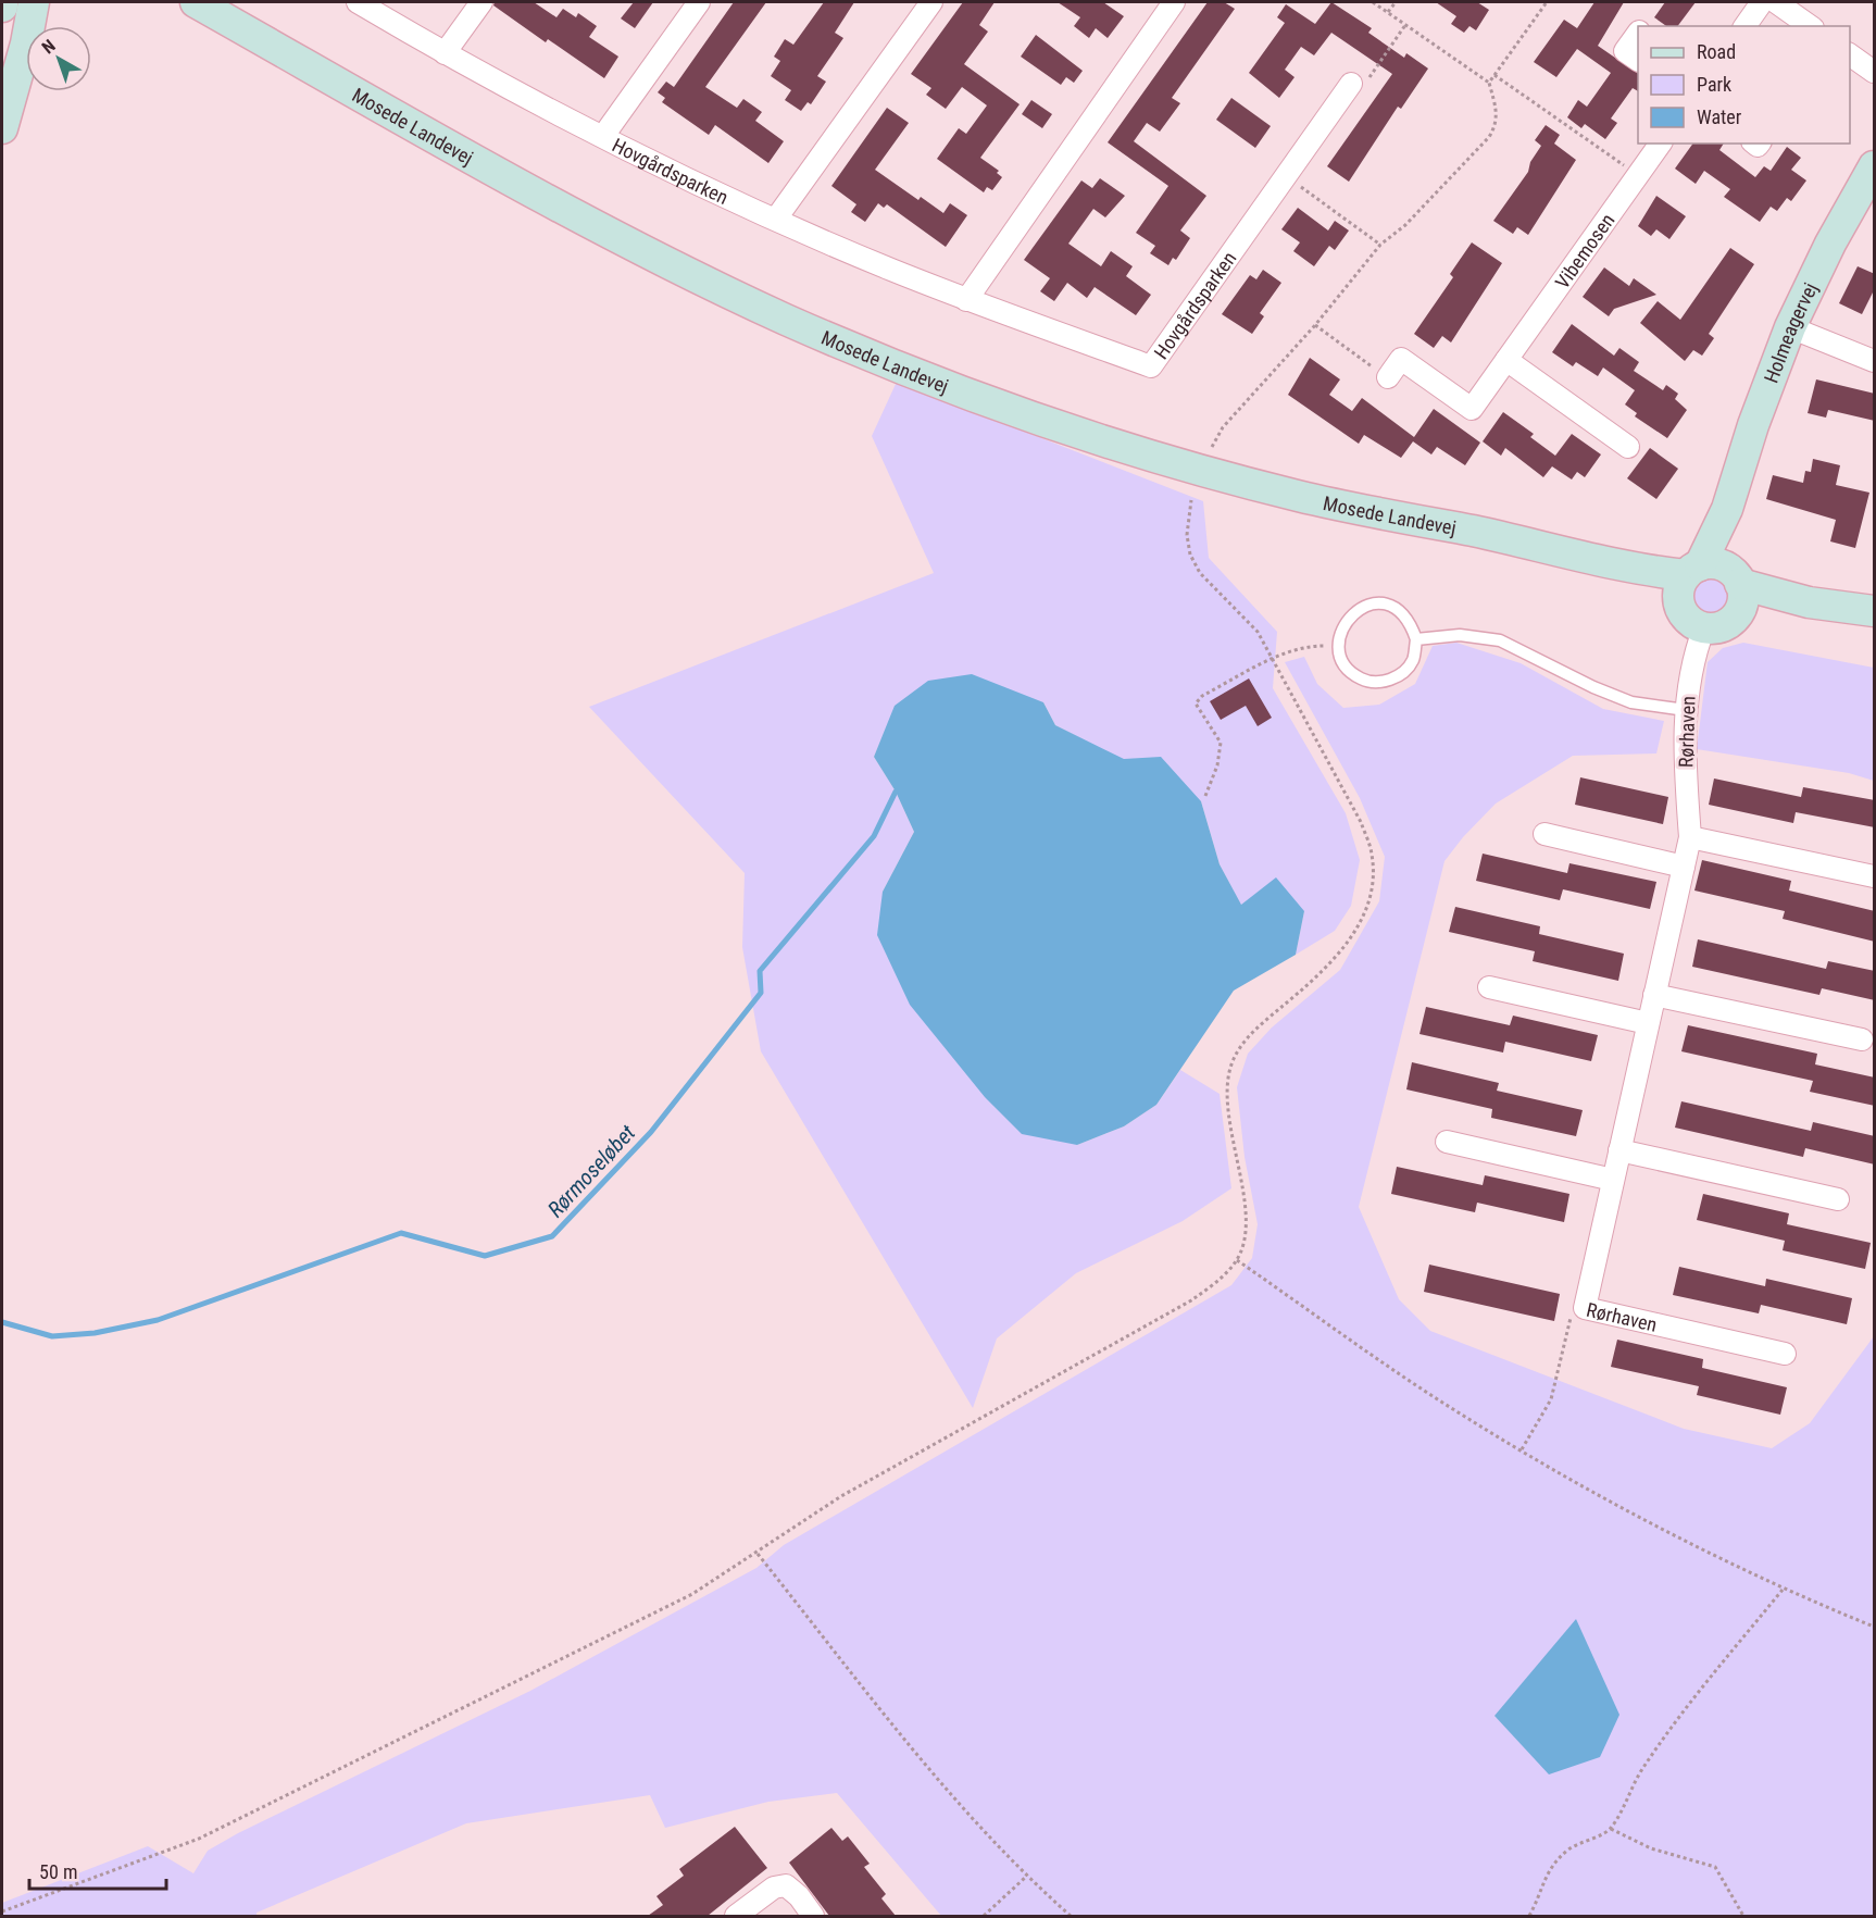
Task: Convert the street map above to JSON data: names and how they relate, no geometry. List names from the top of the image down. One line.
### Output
{"streets":{"main road":["Mosede Landevej","Holmeagervej"],"street":["Hovgårdsparken","Vibemosen","Rørhaven"]},"crossings":[["Mosede Landevej","Holmeagervej"],["Mosede Landevej","Rørhaven"],["Holmeagervej","Rørhaven"]],"water":["Rørmoseløbet"],"legend":["Road","Park","Water"],"scale_bar":"50 m","north":"top left"}
